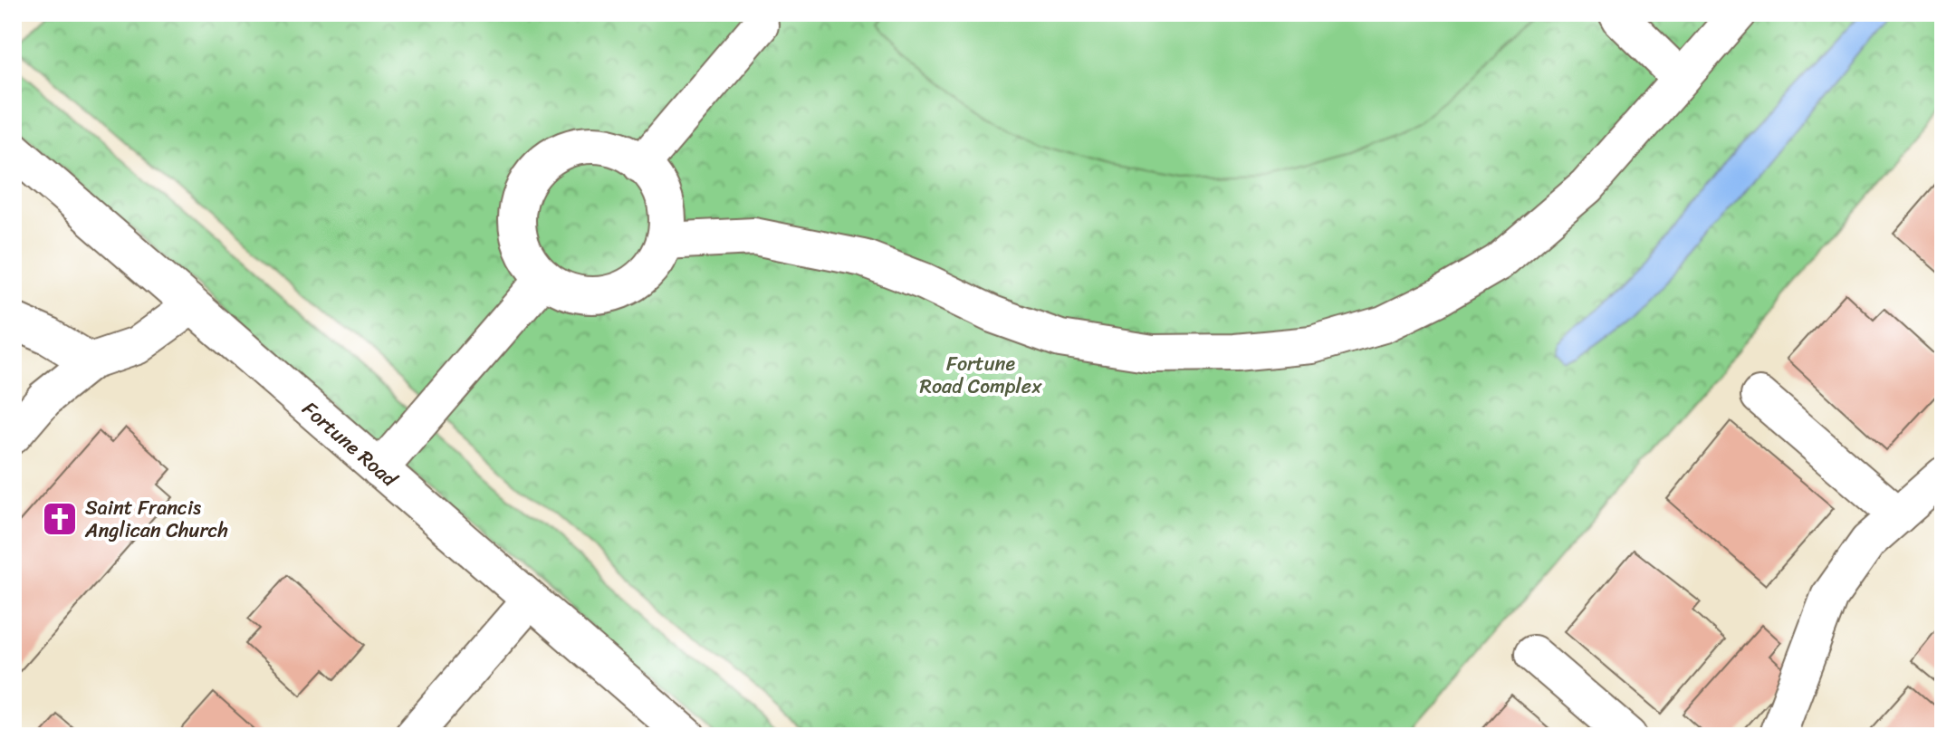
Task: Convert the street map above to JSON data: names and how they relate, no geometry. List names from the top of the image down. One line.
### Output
{"streets":{"street":["Fortune Road"]},"parks":["Fortune Road Complex"],"places":{"church":["Saint Francis Anglican Church"]}}
